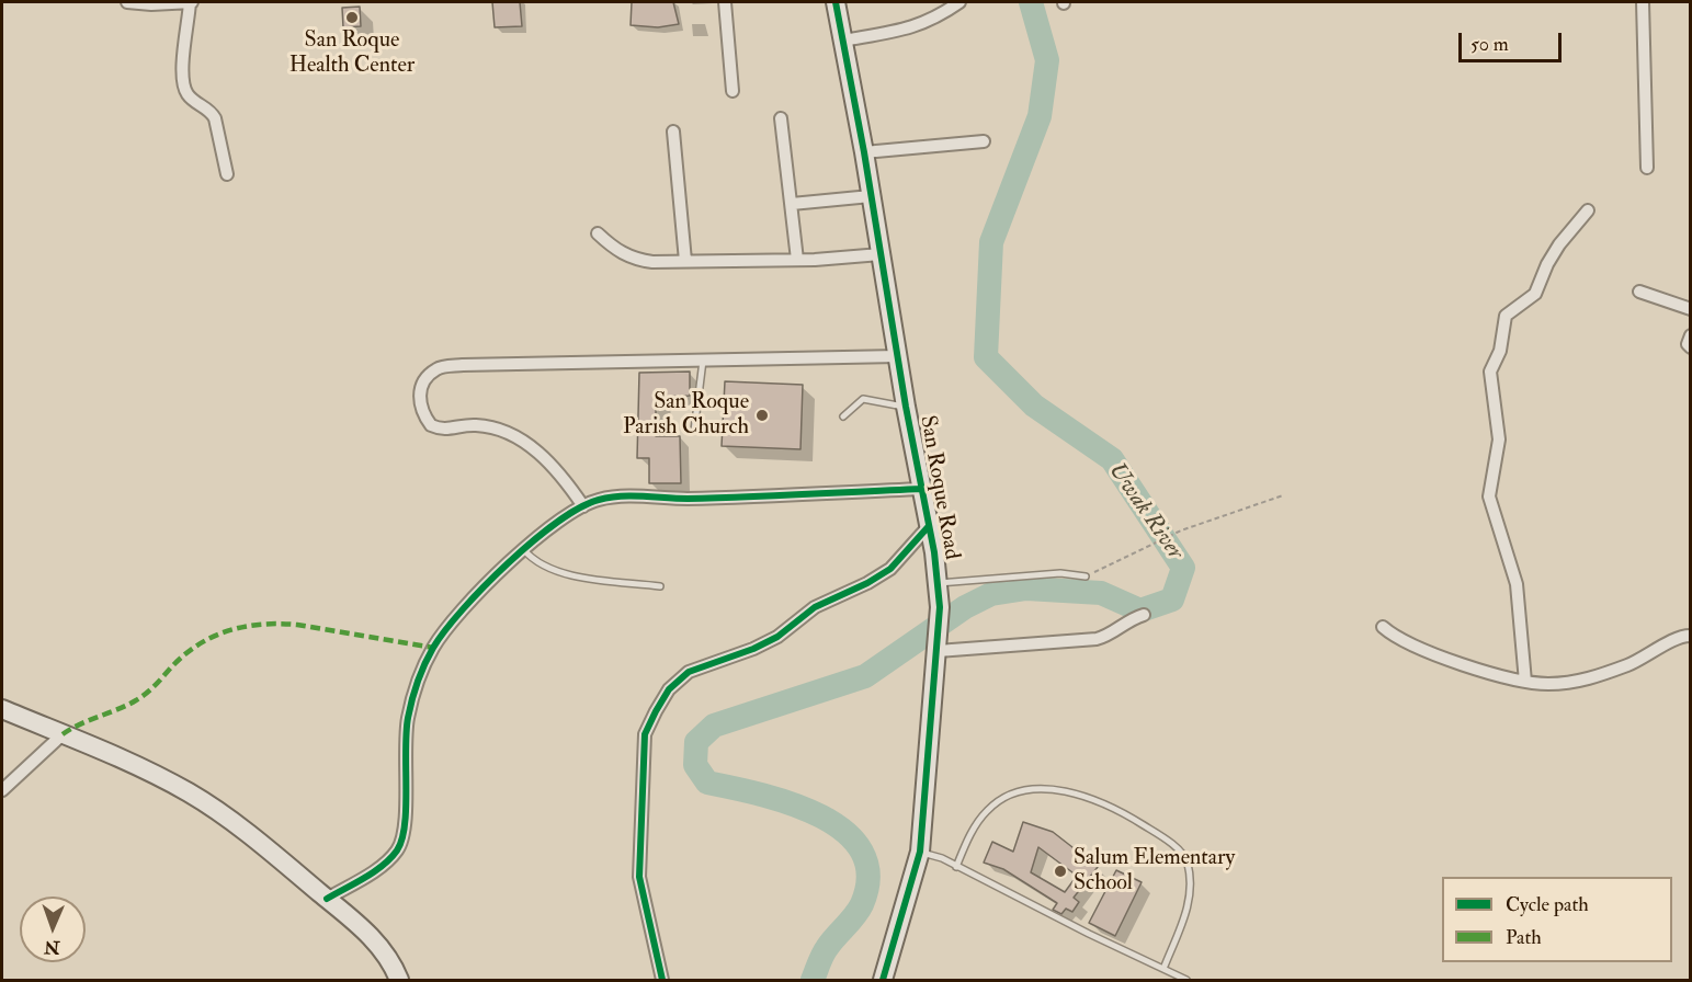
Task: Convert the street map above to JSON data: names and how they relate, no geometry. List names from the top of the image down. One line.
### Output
{"streets":{"street":["San Roque Road"]},"water":["Uwak River"],"places":["San Roque Health Center","San Roque Parish Church","Salum Elementary School"],"legend":["Cycle path","Path"],"scale_bar":"50 m","north":"bottom"}
